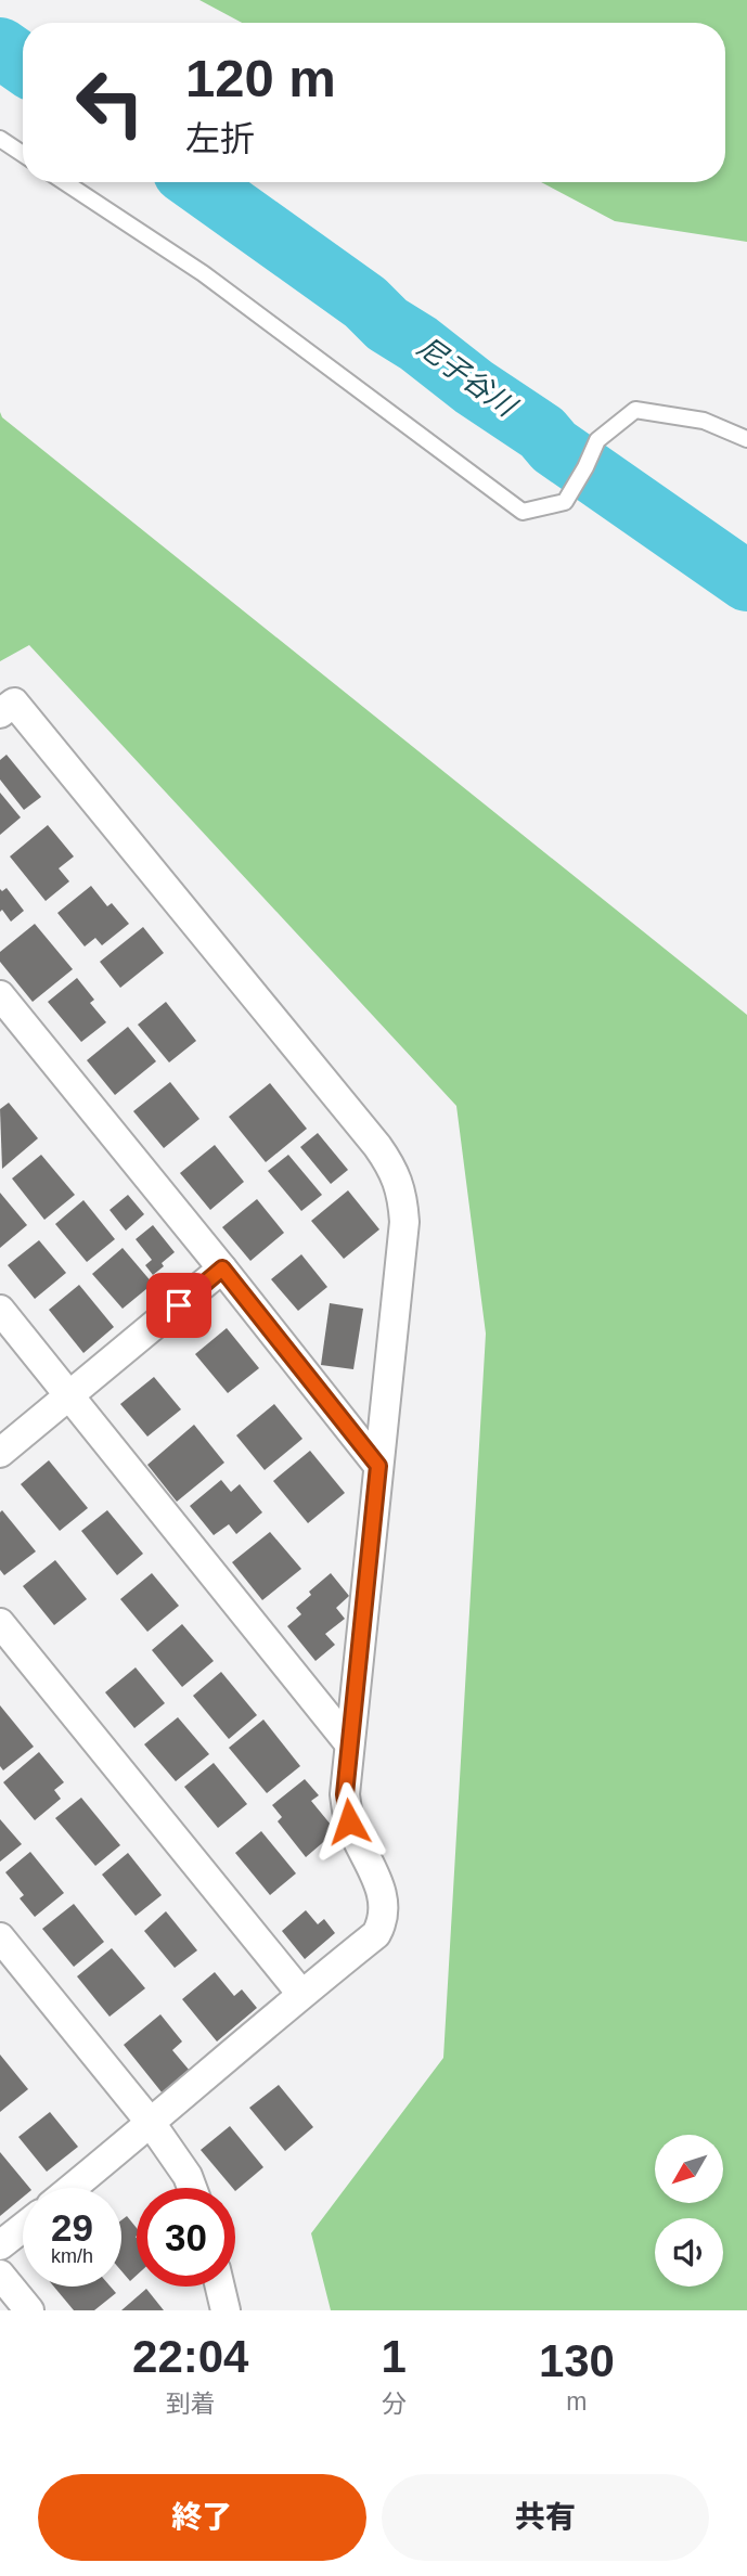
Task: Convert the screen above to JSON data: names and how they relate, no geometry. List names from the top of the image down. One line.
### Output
{"water":["尼子谷川"],"north":"bottom left","page":{"turn":["120 m","左折"],"speed":"29 km/h","limit":"30","eta":["22:04","到着","1","分","130","m"],"buttons":["終了","共有"]}}
